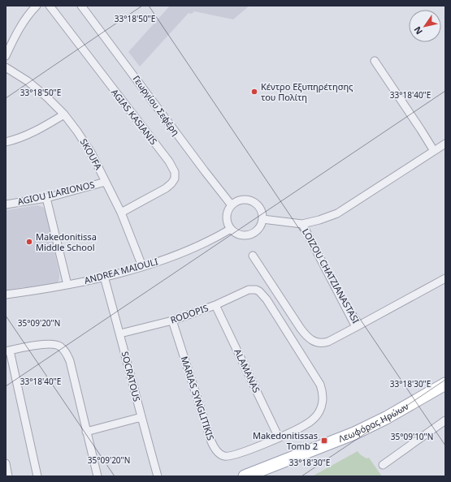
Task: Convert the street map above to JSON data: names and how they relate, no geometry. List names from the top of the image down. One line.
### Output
{"streets":{"main road":["Λεωφόρος Ηρώων"],"street":["Γεωργίου Σεφέρη","AGIAS KASIANIS","SKOUFA","AGIOU ILARIONOS","ANDREA MAIOULI","LOIZOU CHATZIANASTASI","RODOPIS","ALAMANAS","SOCRATOUS","MARIAS SYNGLITIKIS"]},"crossings":[["Γεωργίου Σεφέρη","ANDREA MAIOULI"],["AGIAS KASIANIS","SKOUFA"],["SKOUFA","AGIOU ILARIONOS"],["SKOUFA","ANDREA MAIOULI"],["ANDREA MAIOULI","SOCRATOUS"],["RODOPIS","ALAMANAS"],["RODOPIS","SOCRATOUS"],["RODOPIS","MARIAS SYNGLITIKIS"],["ALAMANAS","MARIAS SYNGLITIKIS"]],"places":{"other":["Κέντρο Εξυπηρέτησης του Πολίτη","Makedonitissa Middle School"],"transit":["Makedonitissas Tomb 2"]},"north":"bottom left","coordinates":["33°18'50\"E","33°18'40\"E","35°09'20\"N","33°18'30\"E","35°09'10\"N"]}
